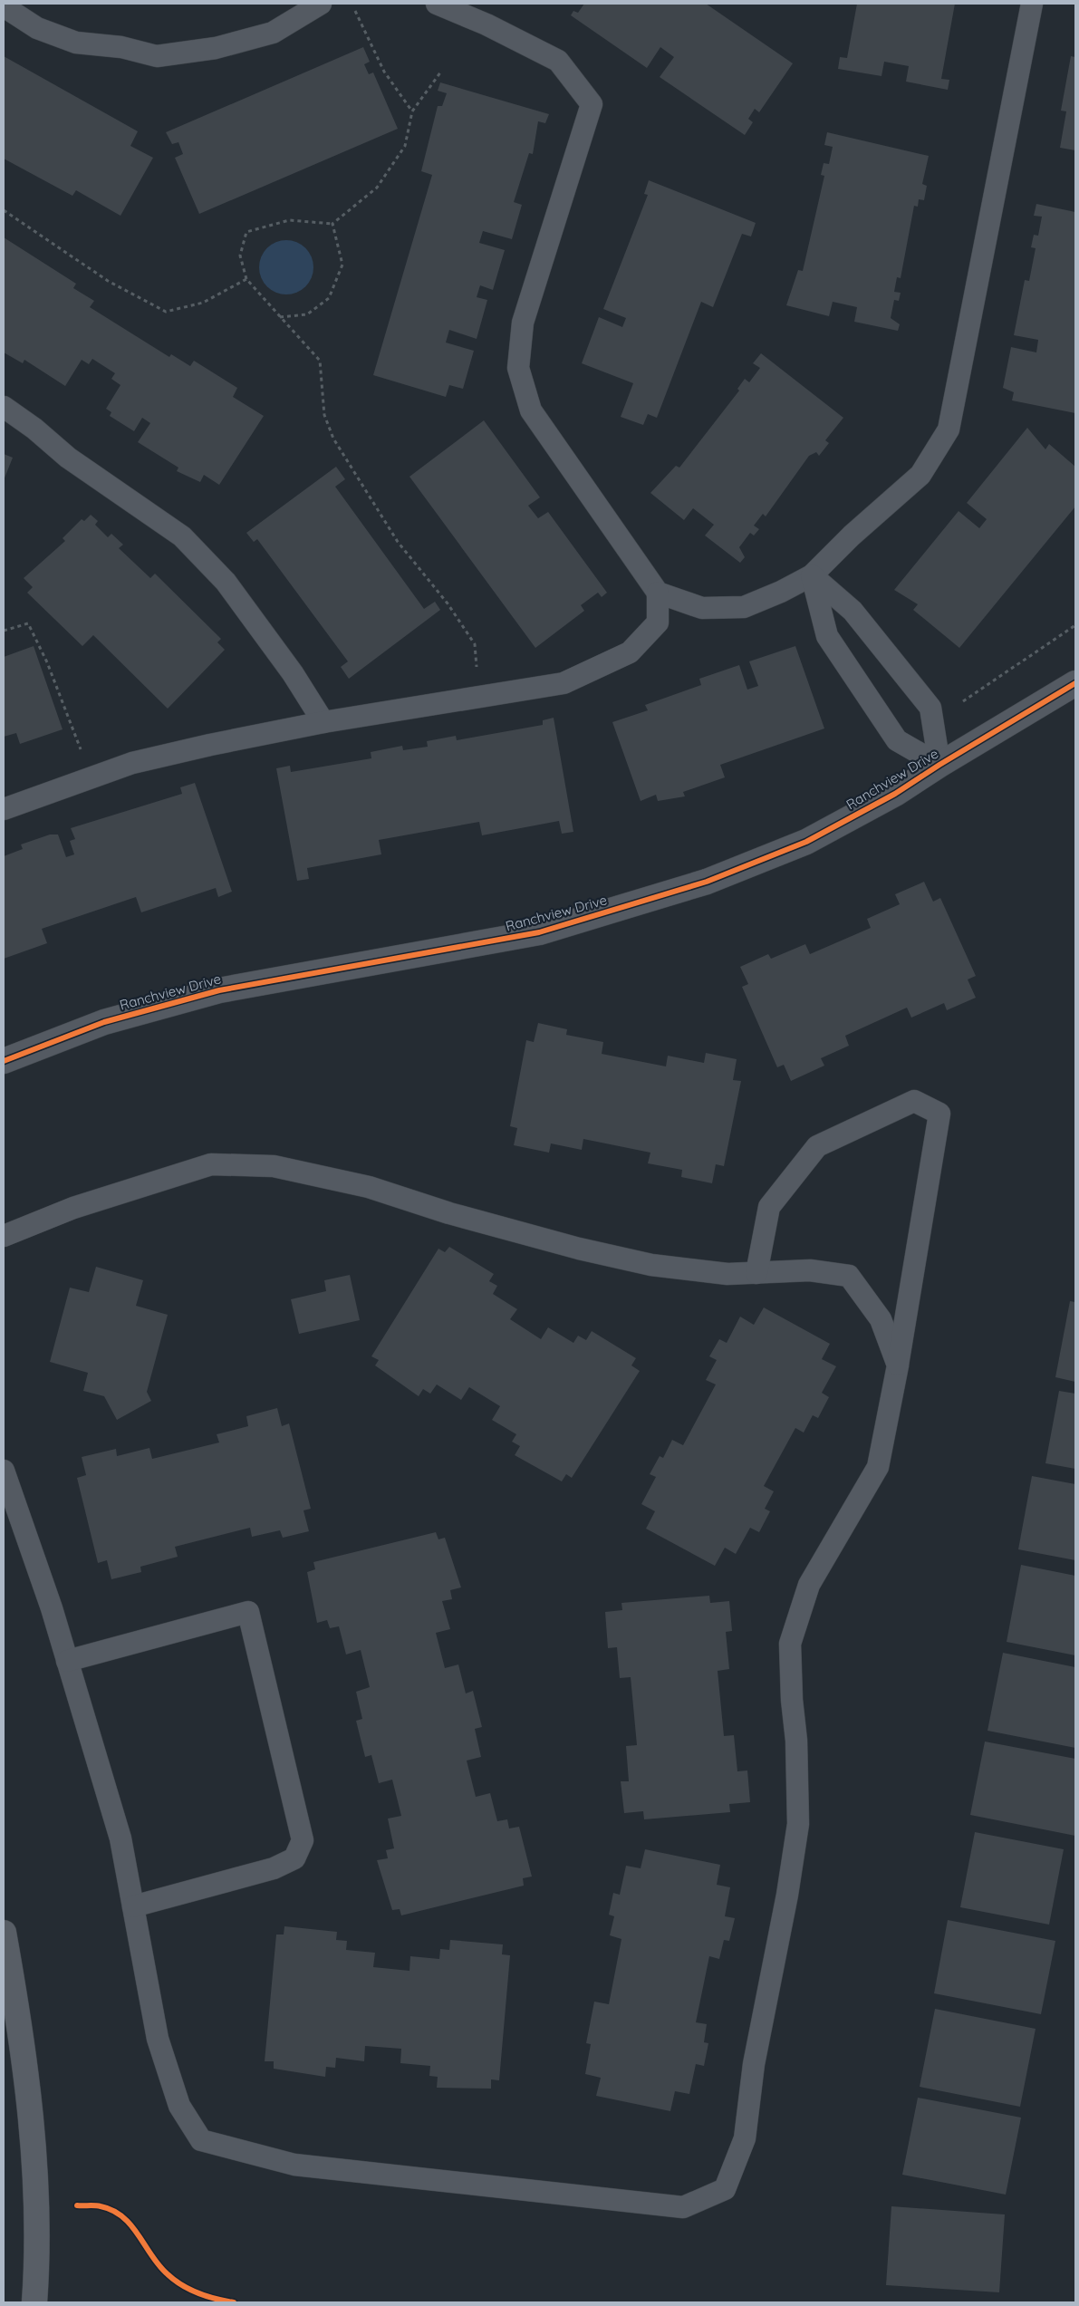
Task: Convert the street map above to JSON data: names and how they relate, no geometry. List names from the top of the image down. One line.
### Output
{"streets":{"street":["Ranchview Drive"]}}
